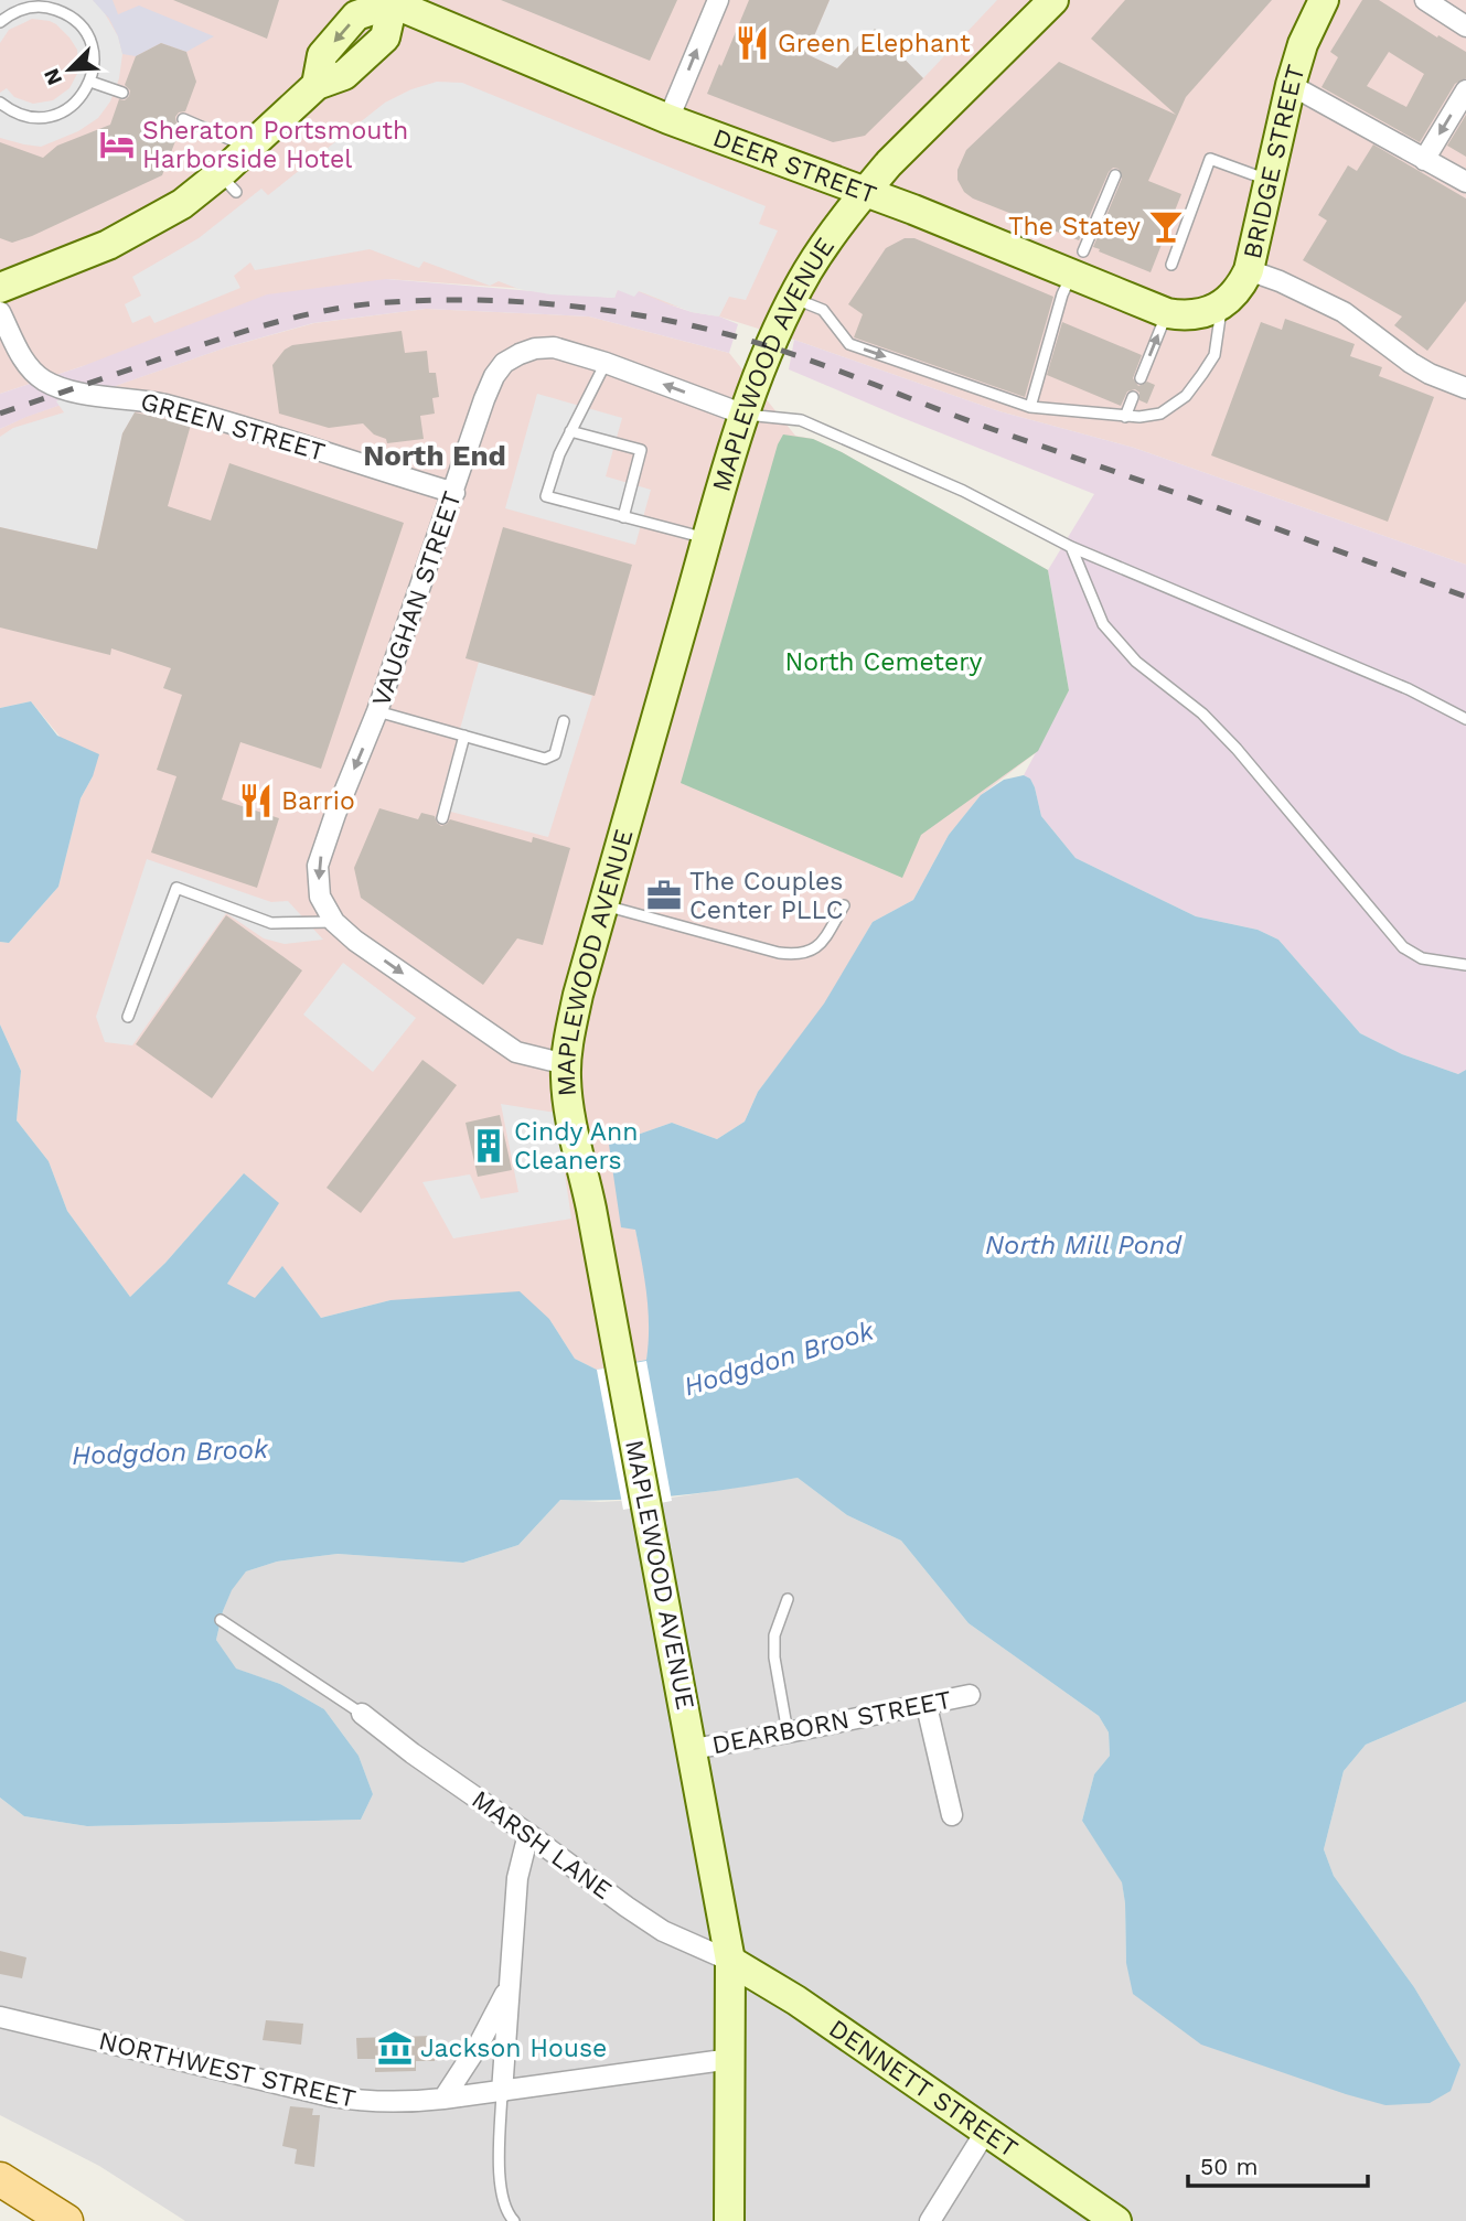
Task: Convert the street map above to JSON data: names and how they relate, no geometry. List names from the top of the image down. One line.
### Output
{"streets":{"street":["BRIDGE STREET","DEER STREET","MAPLEWOOD AVENUE","GREEN STREET","VAUGHAN STREET","DEARBORN STREET","MARSH LANE","NORTHWEST STREET","DENNETT STREET"]},"crossings":[["BRIDGE STREET","DEER STREET"],["DEER STREET","MAPLEWOOD AVENUE"],["MAPLEWOOD AVENUE","VAUGHAN STREET"],["MAPLEWOOD AVENUE","DEARBORN STREET"],["MAPLEWOOD AVENUE","MARSH LANE"],["MAPLEWOOD AVENUE","NORTHWEST STREET"],["MAPLEWOOD AVENUE","DENNETT STREET"],["GREEN STREET","VAUGHAN STREET"],["MARSH LANE","DENNETT STREET"]],"districts":["North End"],"water":["North Mill Pond","Hodgdon Brook"],"parks":["North Cemetery"],"places":{"restaurant":["Green Elephant","Barrio"],"hotel":["Sheraton Portsmouth Harborside Hotel"],"bar":["The Statey"],"office":["The Couples Center PLLC"],"building":["Cindy Ann Cleaners"],"museum":["Jackson House"]},"scale_bar":"50 m","north":"bottom left"}
